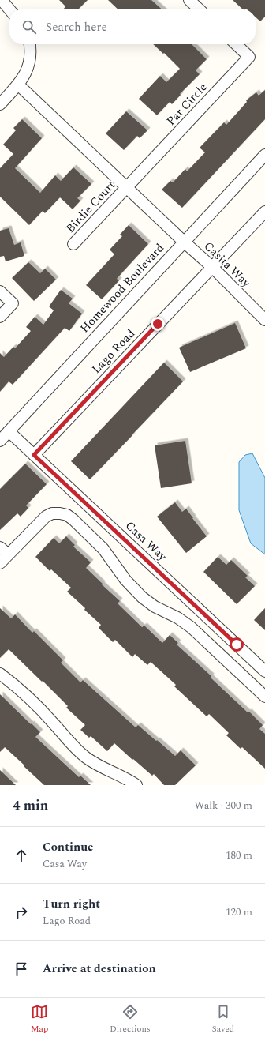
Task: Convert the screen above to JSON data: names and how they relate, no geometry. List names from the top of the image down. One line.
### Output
{"streets":{"street":["Par Circle","Birdie Court","Casita Way","Homewood Boulevard","Lago Road","Casa Way"]},"crossings":[["Par Circle","Birdie Court"],["Casita Way","Homewood Boulevard"],["Casita Way","Lago Road"],["Homewood Boulevard","Casa Way"],["Lago Road","Casa Way"]],"page":{"search":"Search here","heading":["4 min","Walk · 300 m"],"list":[["Continue","Casa Way","180 m"],["Turn right","Lago Road","120 m"],"Arrive at destination"],"nav":["Map","Directions","Saved"]}}
